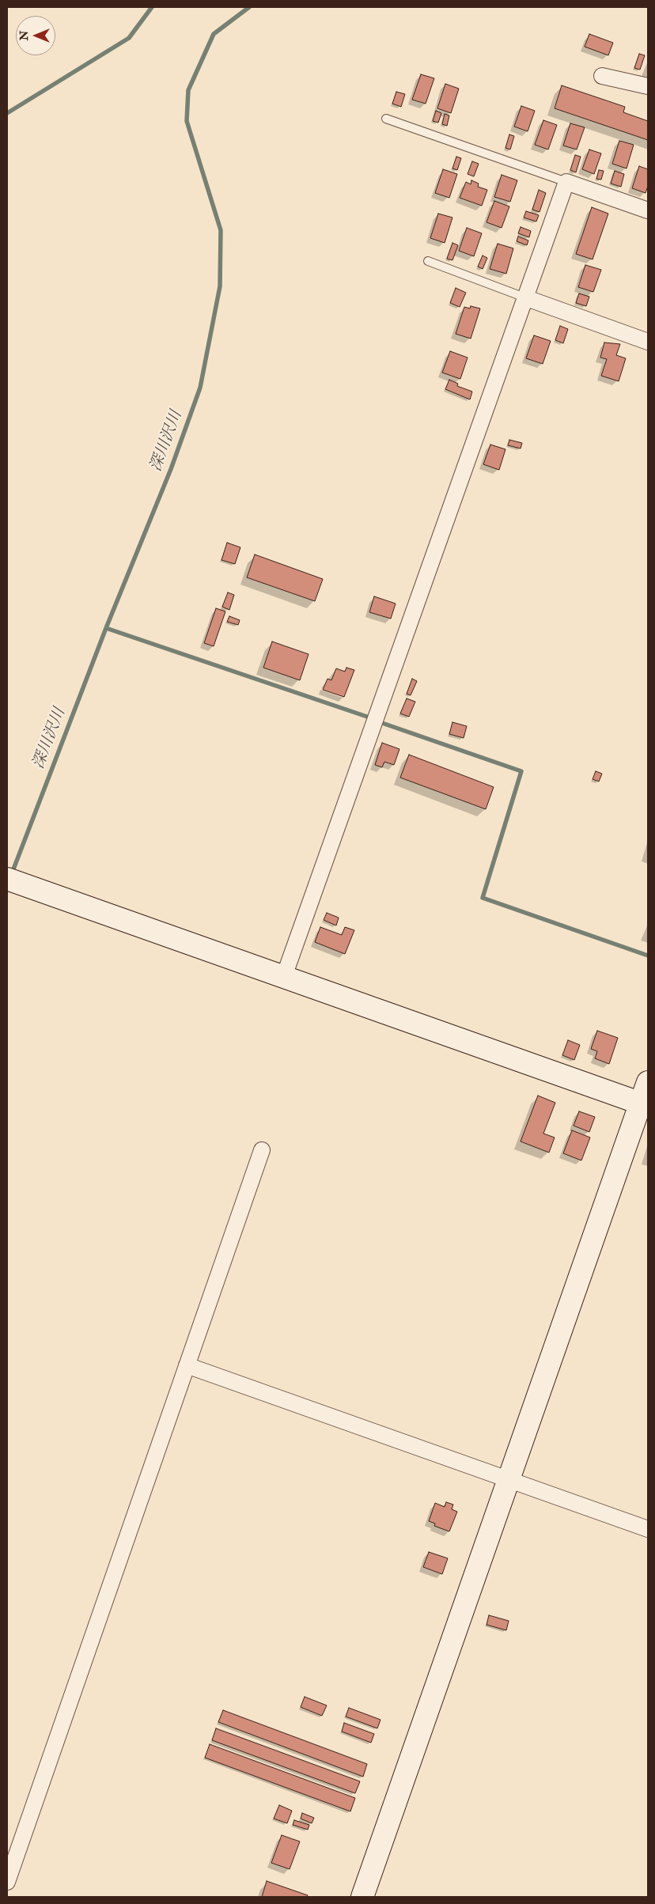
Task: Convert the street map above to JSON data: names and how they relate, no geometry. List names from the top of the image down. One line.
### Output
{"water":["深川沢川"],"north":"left"}
